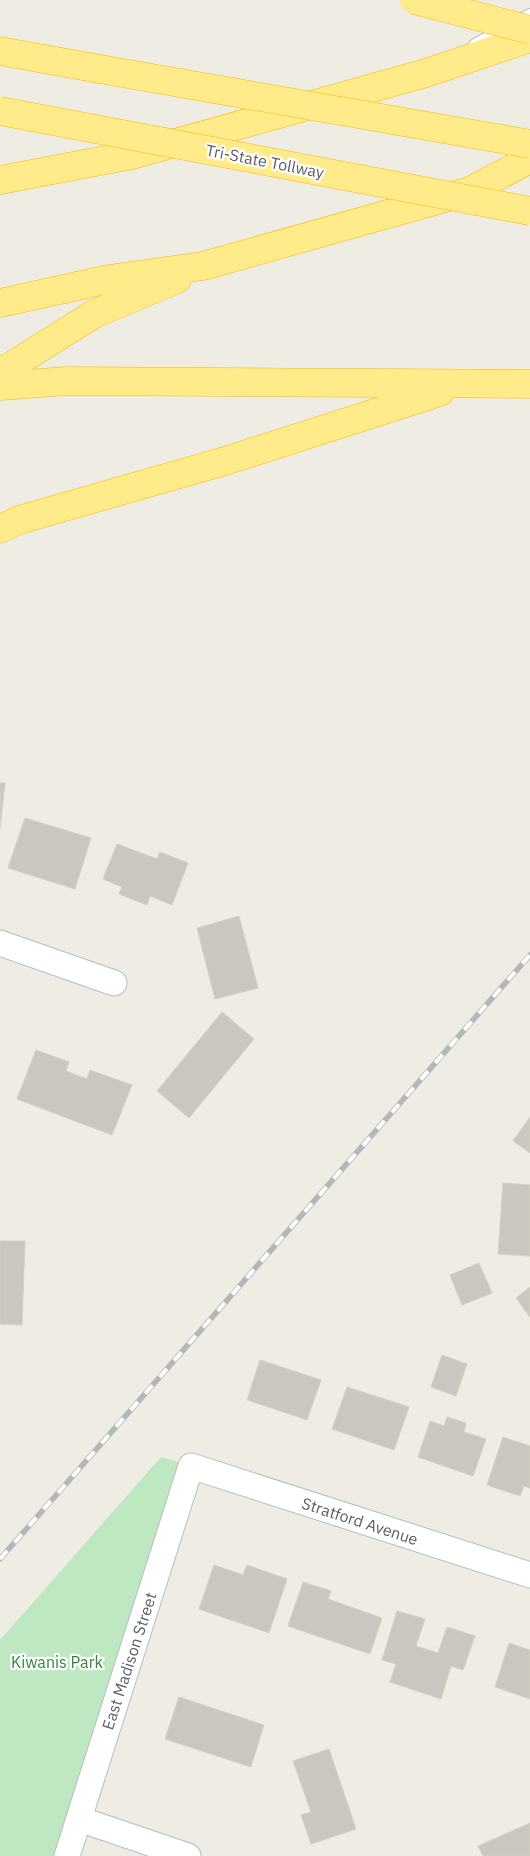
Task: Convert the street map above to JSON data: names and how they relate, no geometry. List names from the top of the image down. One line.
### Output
{"streets":{"highway":["Tri-State Tollway"],"street":["Stratford Avenue","East Madison Street"]},"crossings":[["Stratford Avenue","East Madison Street"]],"parks":["Kiwanis Park"]}
